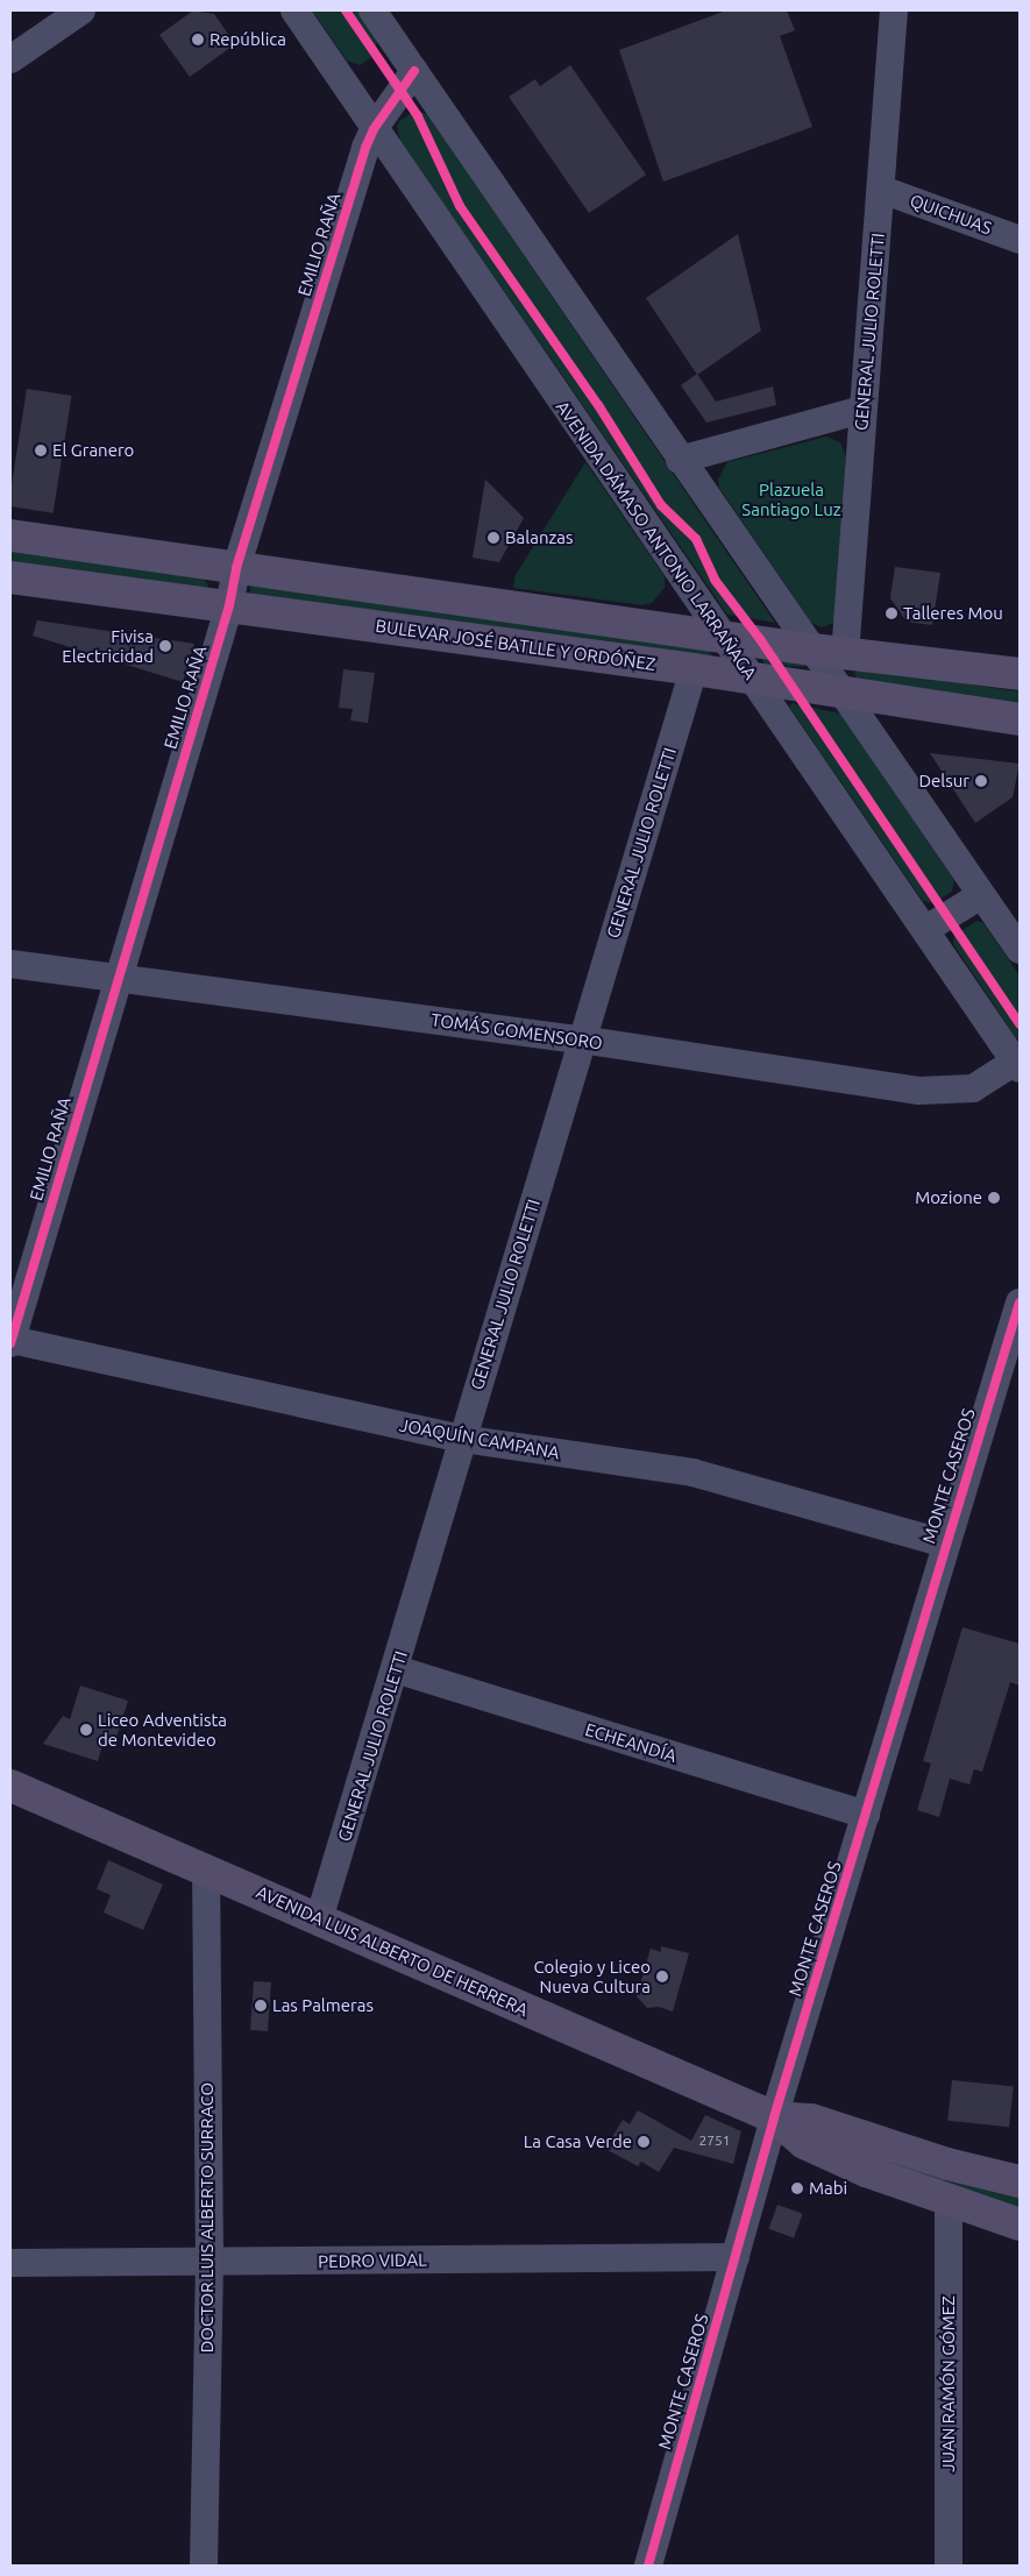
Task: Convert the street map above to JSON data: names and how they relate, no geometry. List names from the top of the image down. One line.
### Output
{"streets":{"main road":["BULEVAR JOSÉ BATLLE Y ORDÓÑEZ","AVENIDA LUIS ALBERTO DE HERRERA"],"street":["QUICHUAS","EMILIO RAÑA","GENERAL JULIO ROLETTI","AVENIDA DÁMASO ANTONIO LARRAÑAGA","TOMÁS GOMENSORO","JOAQUÍN CAMPANA","MONTE CASEROS","ECHEANDÍA","DOCTOR LUIS ALBERTO SURRACO","PEDRO VIDAL","JUAN RAMÓN GÓMEZ"]},"crossings":[["QUICHUAS","GENERAL JULIO ROLETTI"],["EMILIO RAÑA","AVENIDA DÁMASO ANTONIO LARRAÑAGA"],["EMILIO RAÑA","BULEVAR JOSÉ BATLLE Y ORDÓÑEZ"],["EMILIO RAÑA","TOMÁS GOMENSORO"],["EMILIO RAÑA","JOAQUÍN CAMPANA"],["GENERAL JULIO ROLETTI","BULEVAR JOSÉ BATLLE Y ORDÓÑEZ"],["GENERAL JULIO ROLETTI","TOMÁS GOMENSORO"],["GENERAL JULIO ROLETTI","JOAQUÍN CAMPANA"],["GENERAL JULIO ROLETTI","ECHEANDÍA"],["GENERAL JULIO ROLETTI","AVENIDA LUIS ALBERTO DE HERRERA"],["AVENIDA DÁMASO ANTONIO LARRAÑAGA","BULEVAR JOSÉ BATLLE Y ORDÓÑEZ"],["AVENIDA DÁMASO ANTONIO LARRAÑAGA","TOMÁS GOMENSORO"],["JOAQUÍN CAMPANA","MONTE CASEROS"],["MONTE CASEROS","ECHEANDÍA"],["MONTE CASEROS","AVENIDA LUIS ALBERTO DE HERRERA"],["MONTE CASEROS","PEDRO VIDAL"],["AVENIDA LUIS ALBERTO DE HERRERA","DOCTOR LUIS ALBERTO SURRACO"],["AVENIDA LUIS ALBERTO DE HERRERA","JUAN RAMÓN GÓMEZ"],["DOCTOR LUIS ALBERTO SURRACO","PEDRO VIDAL"]],"parks":["Plazuela Santiago Luz"],"places":["República","El Granero","Balanzas","Talleres Mou","Fivisa Electricidad","Delsur","Mozione","Liceo Adventista de Montevideo","Colegio y Liceo Nueva Cultura","Las Palmeras","La Casa Verde","Mabi"],"house_numbers":["2751"]}
